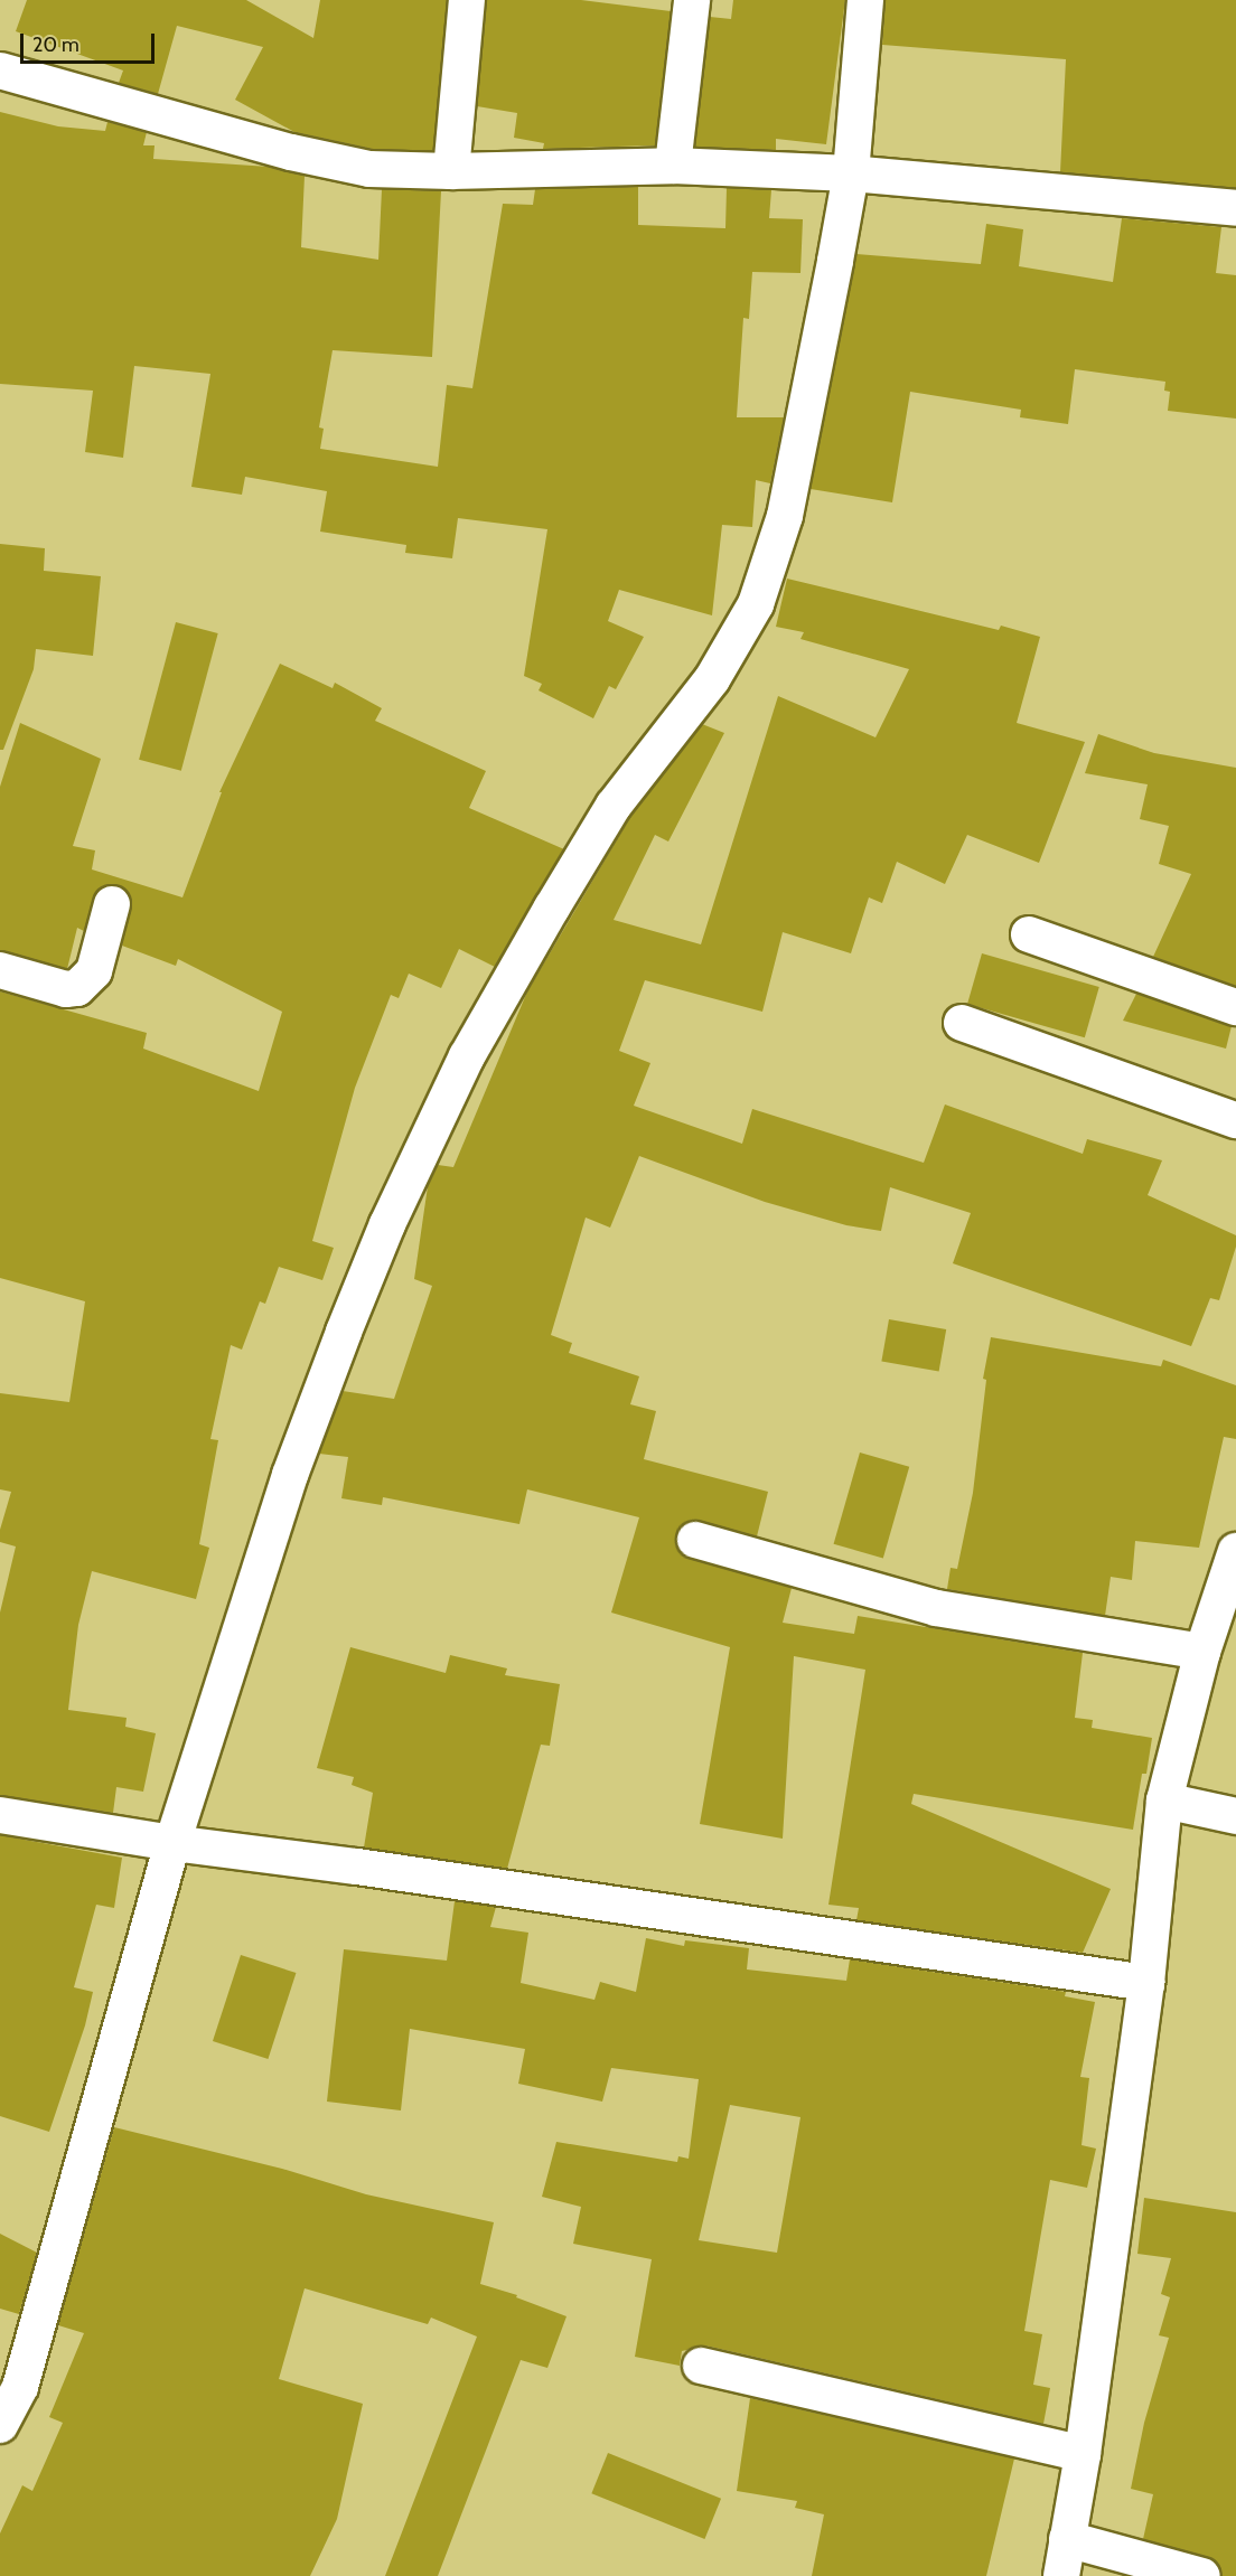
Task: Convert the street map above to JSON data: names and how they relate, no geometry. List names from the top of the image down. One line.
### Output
{"scale_bar":"20 m"}
